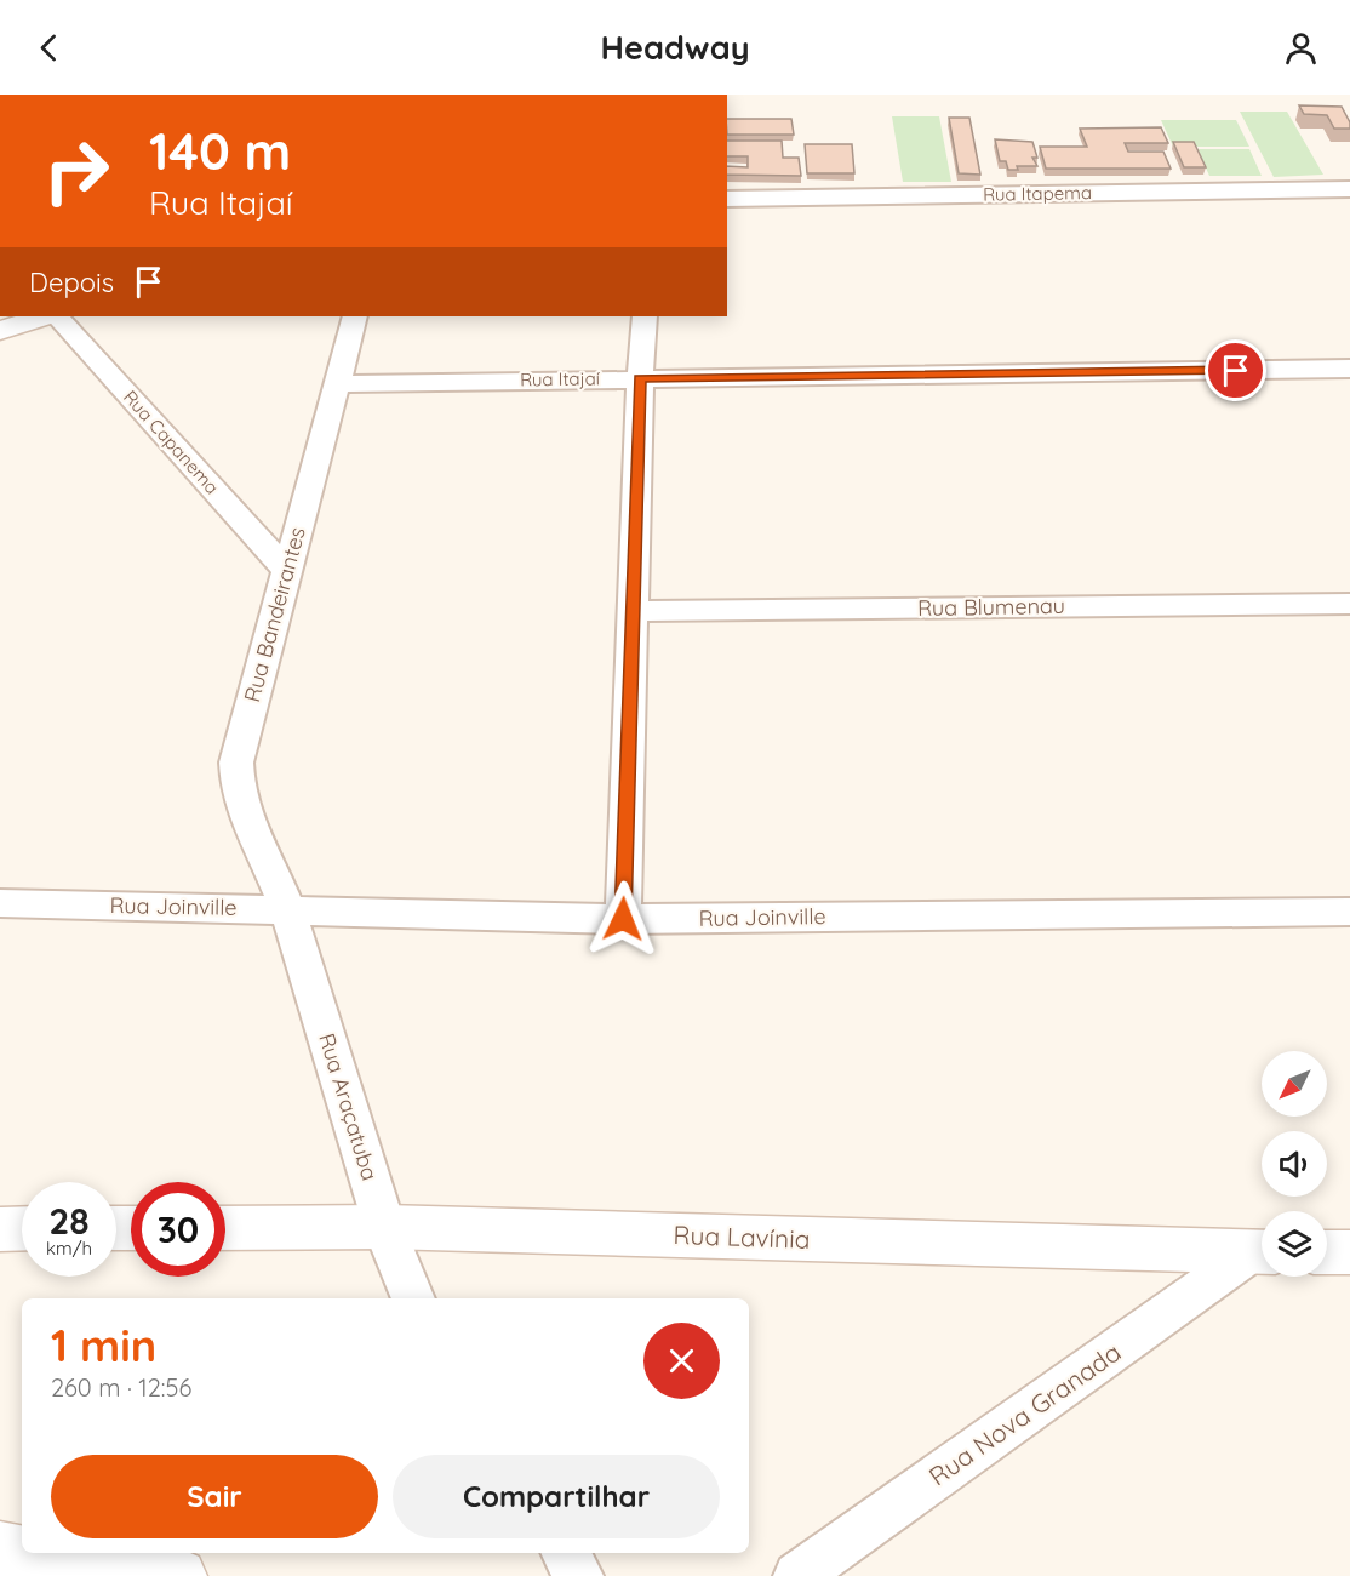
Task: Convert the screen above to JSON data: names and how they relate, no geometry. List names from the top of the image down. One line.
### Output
{"streets":{"street":["Rua Itapema","Rua Itajaí","Rua Capanema","Rua Blumenau","Rua Bandeirantes","Rua Joinville","Rua Araçatuba","Rua Lavínia","Rua Nova Granada"]},"crossings":[["Rua Itajaí","Rua Bandeirantes"],["Rua Capanema","Rua Bandeirantes"],["Rua Bandeirantes","Rua Joinville"],["Rua Bandeirantes","Rua Araçatuba"],["Rua Joinville","Rua Araçatuba"],["Rua Araçatuba","Rua Lavínia"]],"north":"bottom left","page":{"header":"Headway","turn":["140 m","Rua Itajaí"],"then":"Depois","speed":"28 km/h","limit":"30","heading":["1 min","260 m · 12:56"],"buttons":["Sair","Compartilhar"]}}
